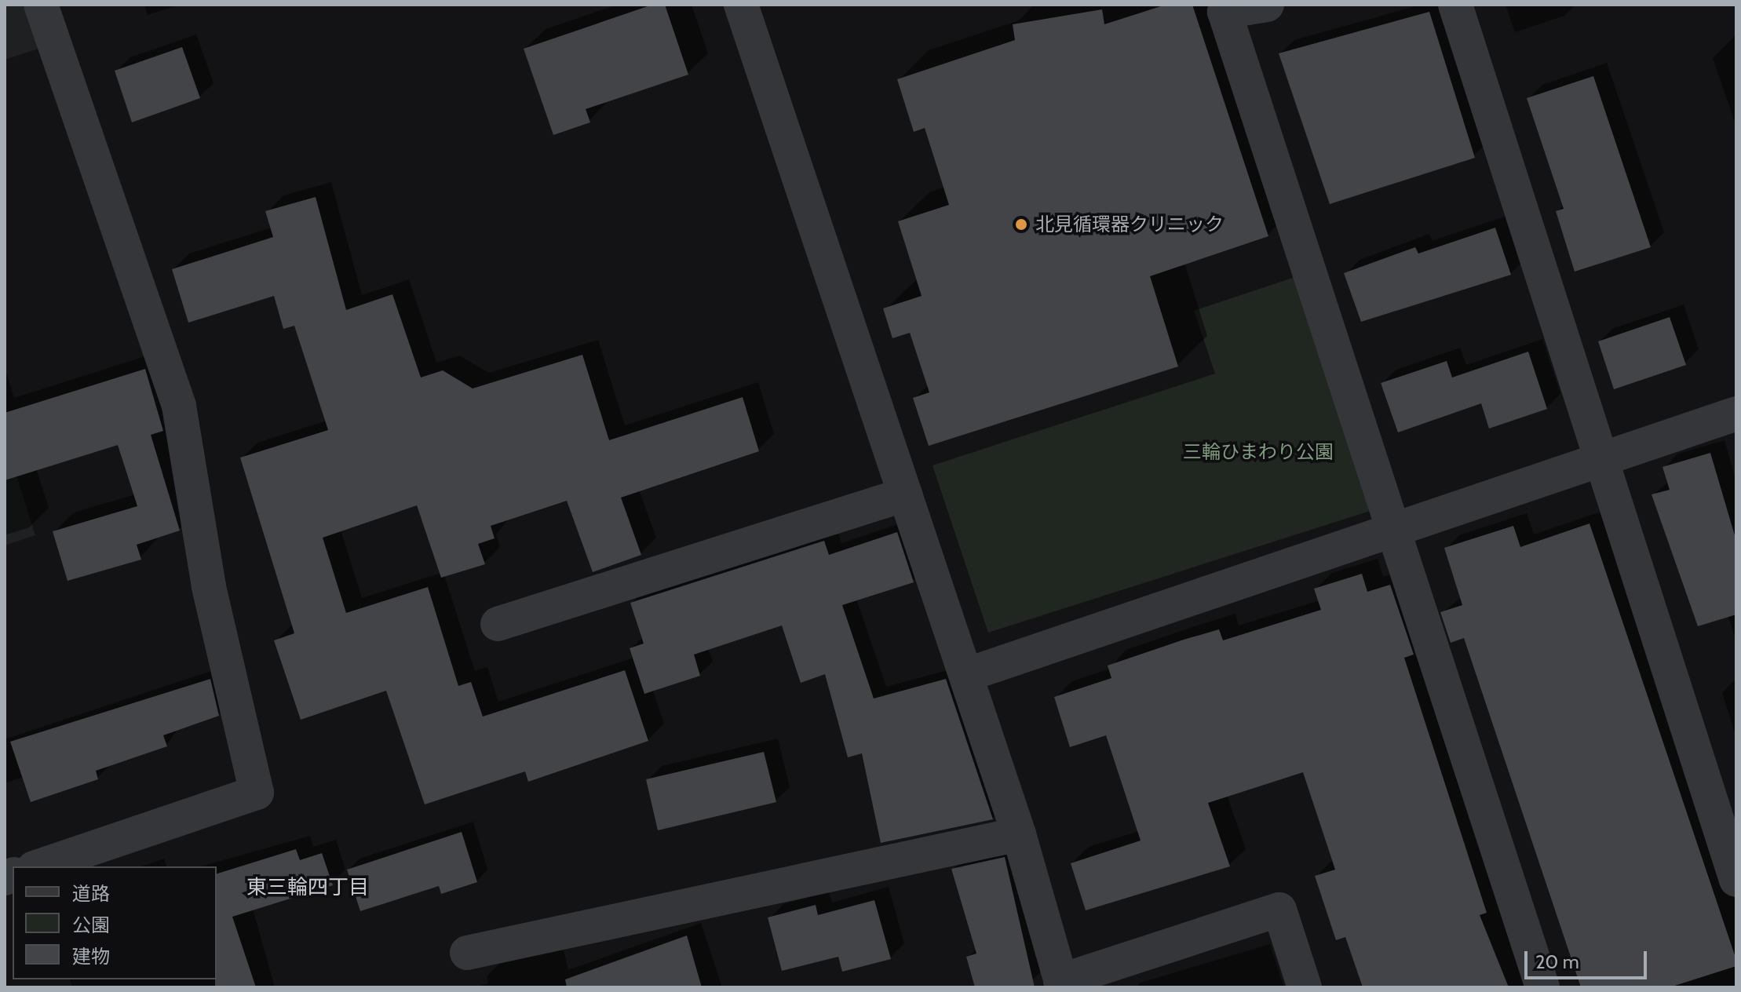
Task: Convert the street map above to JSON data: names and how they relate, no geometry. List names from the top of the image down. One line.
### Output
{"districts":["東三輪四丁目"],"parks":["三輪ひまわり公園"],"places":["北見循環器クリニック"],"legend":["道路","公園","建物"],"scale_bar":"20 m"}
